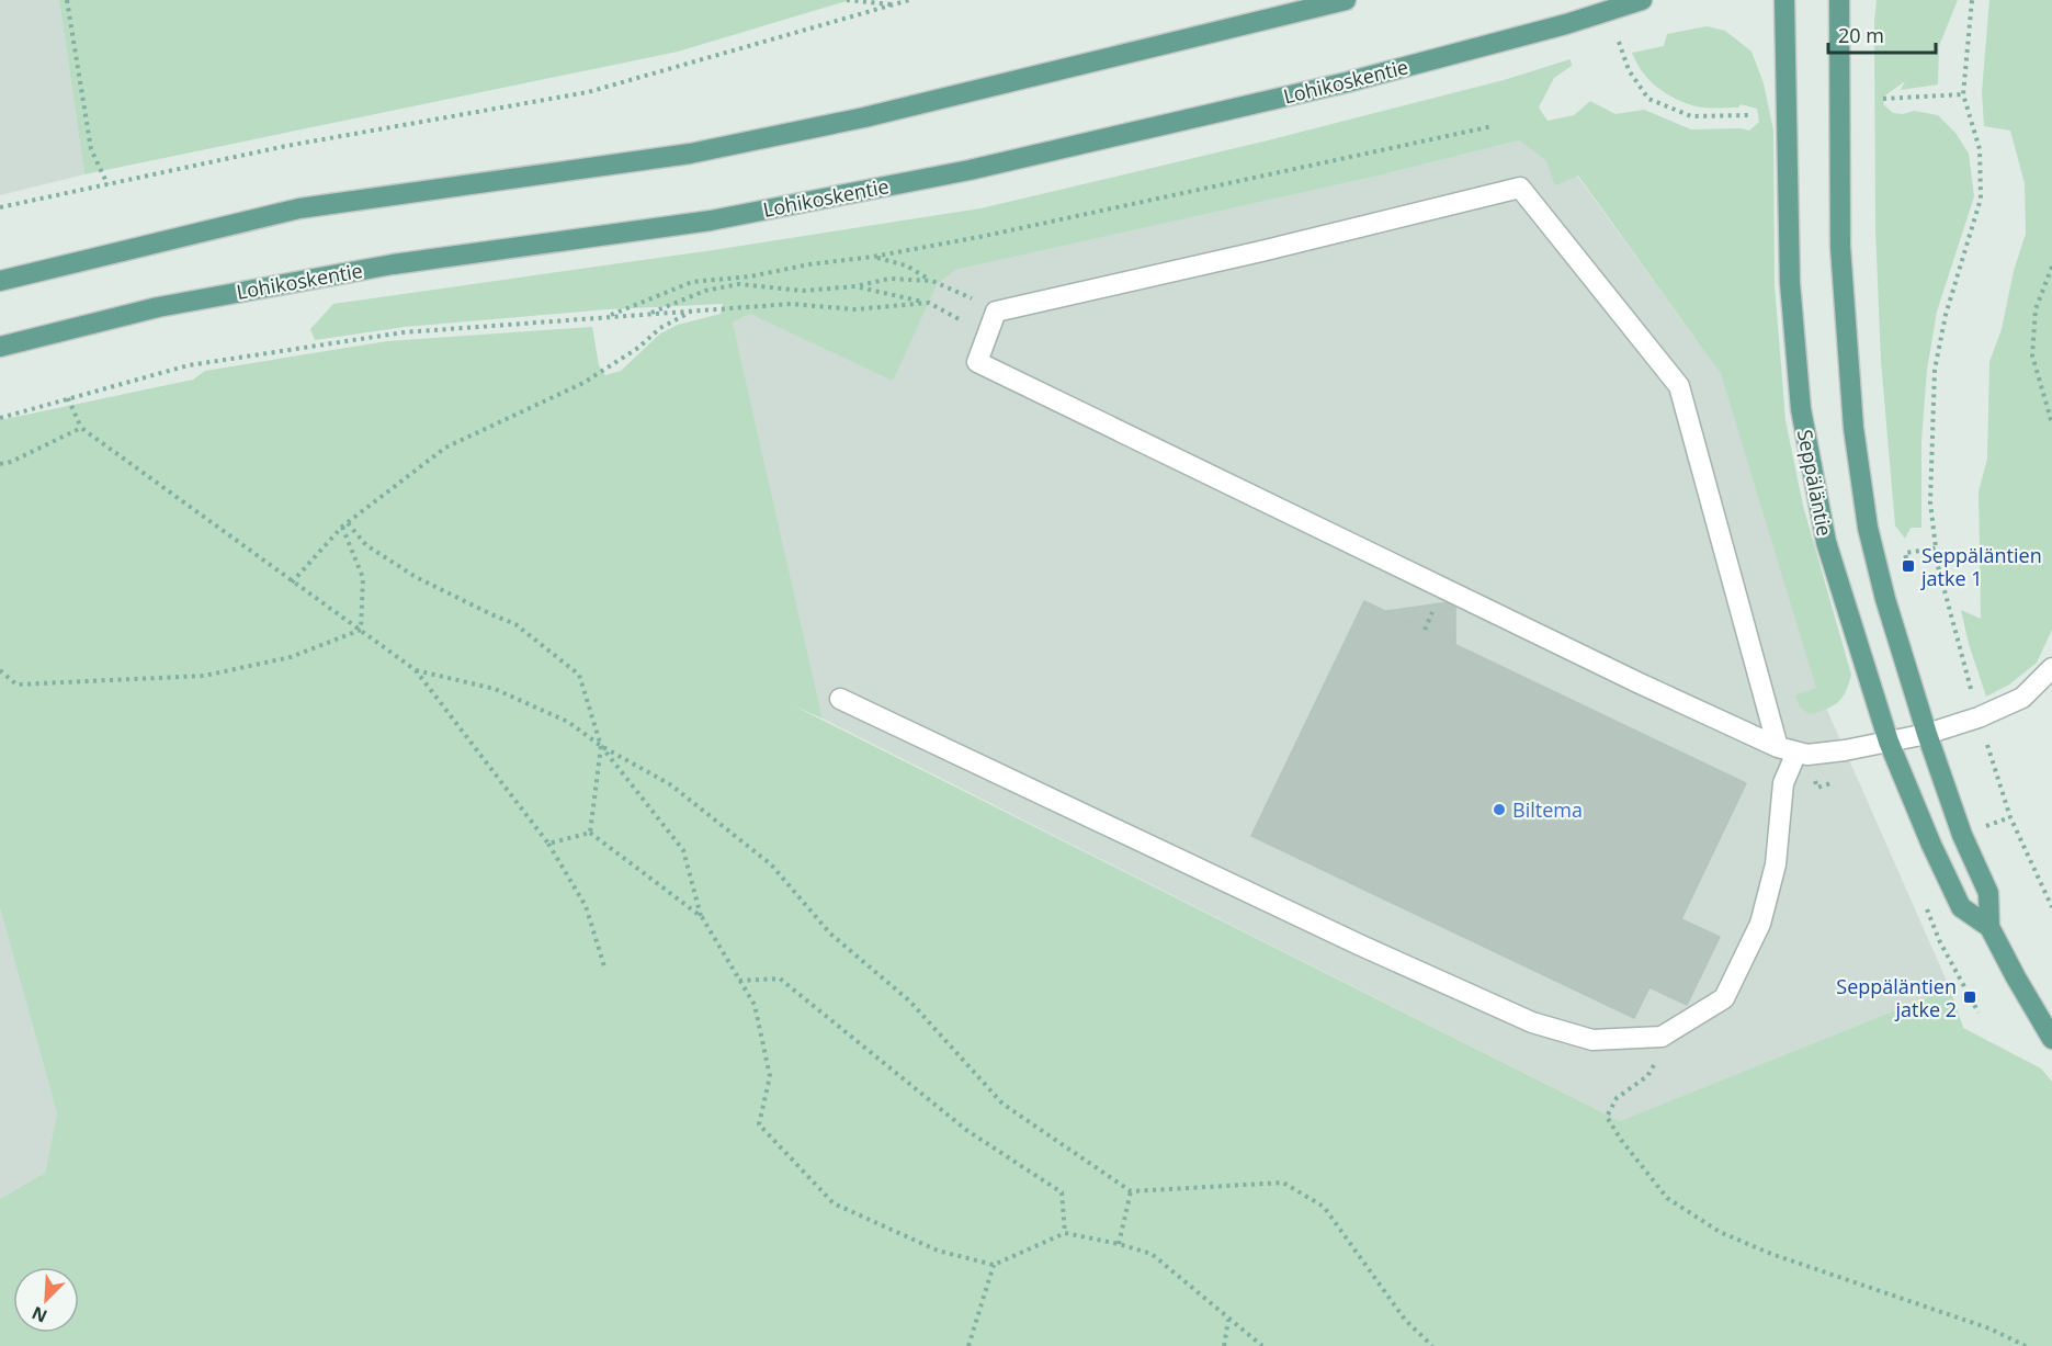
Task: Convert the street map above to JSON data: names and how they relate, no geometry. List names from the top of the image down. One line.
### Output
{"streets":{"main road":["Lohikoskentie","Seppäläntie"]},"places":{"transit":["Seppäläntien jatke 1","Seppäläntien jatke 2"],"other":["Biltema"]},"scale_bar":"20 m","north":"bottom left"}
